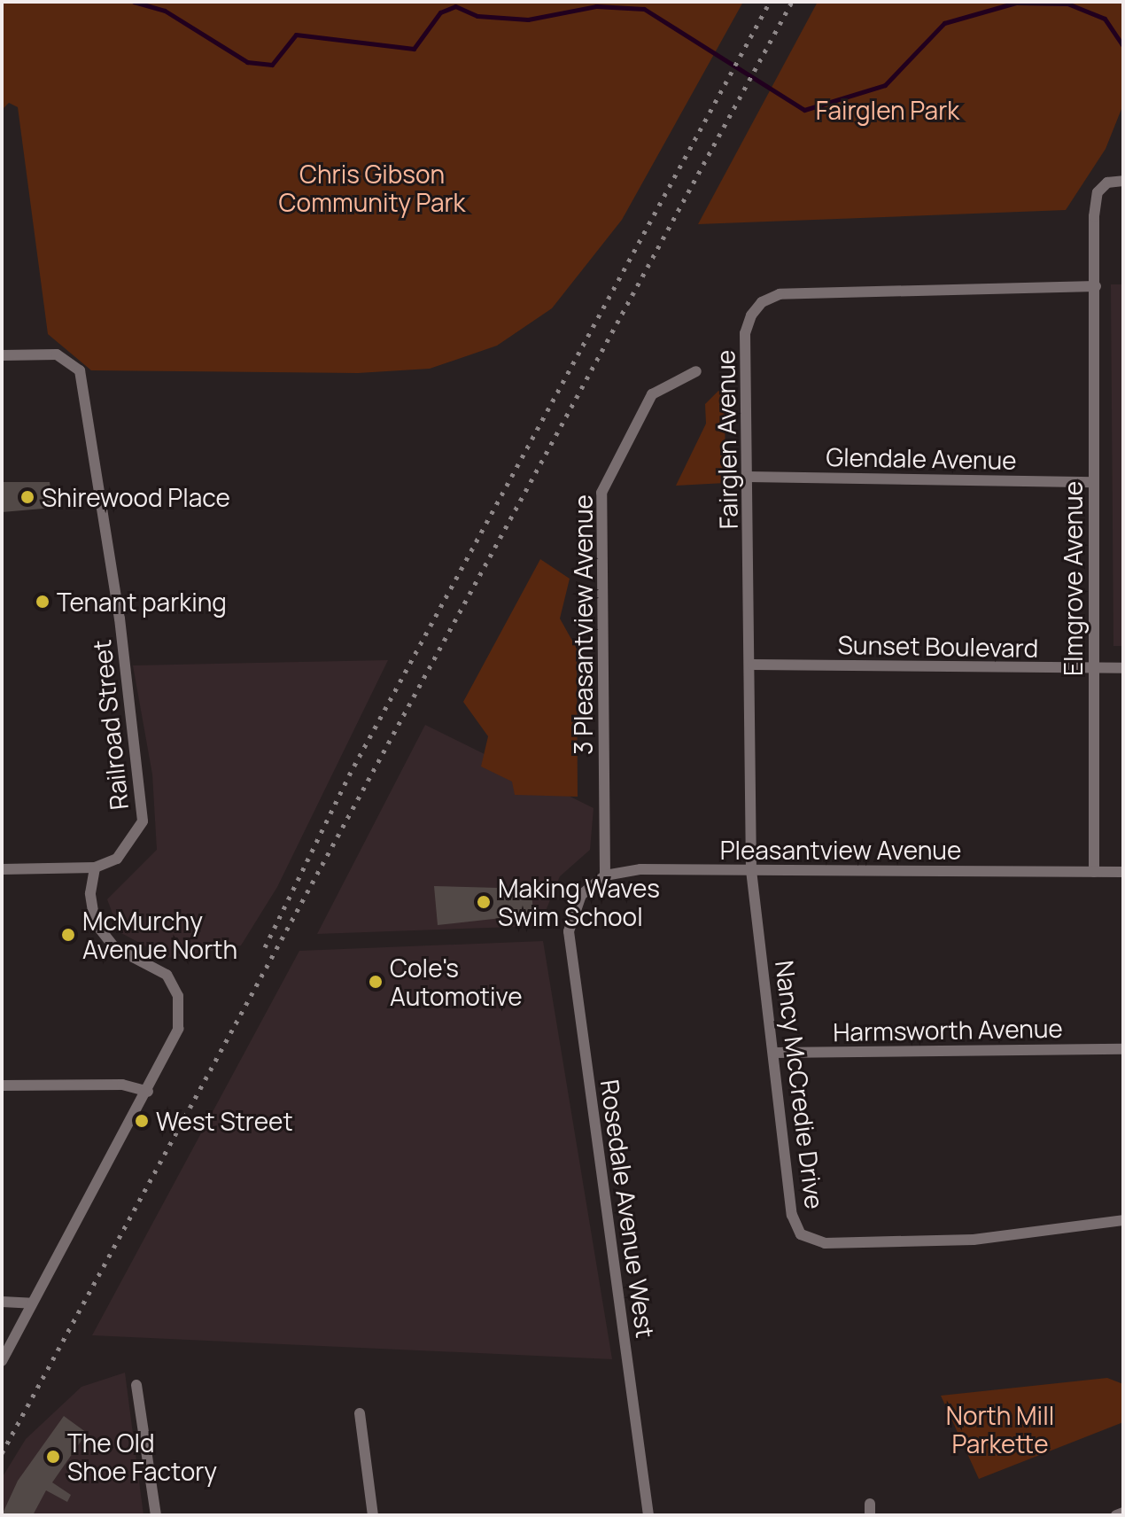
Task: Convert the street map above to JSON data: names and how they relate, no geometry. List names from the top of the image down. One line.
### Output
{"streets":{"street":["Fairglen Avenue","Glendale Avenue","Elmgrove Avenue","3 Pleasantview Avenue","Sunset Boulevard","Railroad Street","Pleasantview Avenue","Harmsworth Avenue","Nancy McCredie Drive","Rosedale Avenue West"]},"crossings":[["Fairglen Avenue","Glendale Avenue"],["Fairglen Avenue","Elmgrove Avenue"],["Fairglen Avenue","Sunset Boulevard"],["Fairglen Avenue","Pleasantview Avenue"],["Fairglen Avenue","Nancy McCredie Drive"],["Glendale Avenue","Elmgrove Avenue"],["Elmgrove Avenue","Sunset Boulevard"],["Elmgrove Avenue","Pleasantview Avenue"],["3 Pleasantview Avenue","Pleasantview Avenue"],["3 Pleasantview Avenue","Rosedale Avenue West"],["Pleasantview Avenue","Nancy McCredie Drive"],["Pleasantview Avenue","Rosedale Avenue West"],["Harmsworth Avenue","Nancy McCredie Drive"]],"parks":["Fairglen Park","Chris Gibson Community Park","North Mill Parkette"],"places":["Shirewood Place","Tenant parking","Making Waves Swim School","McMurchy Avenue North","Cole's Automotive","West Street","The Old Shoe Factory"]}
